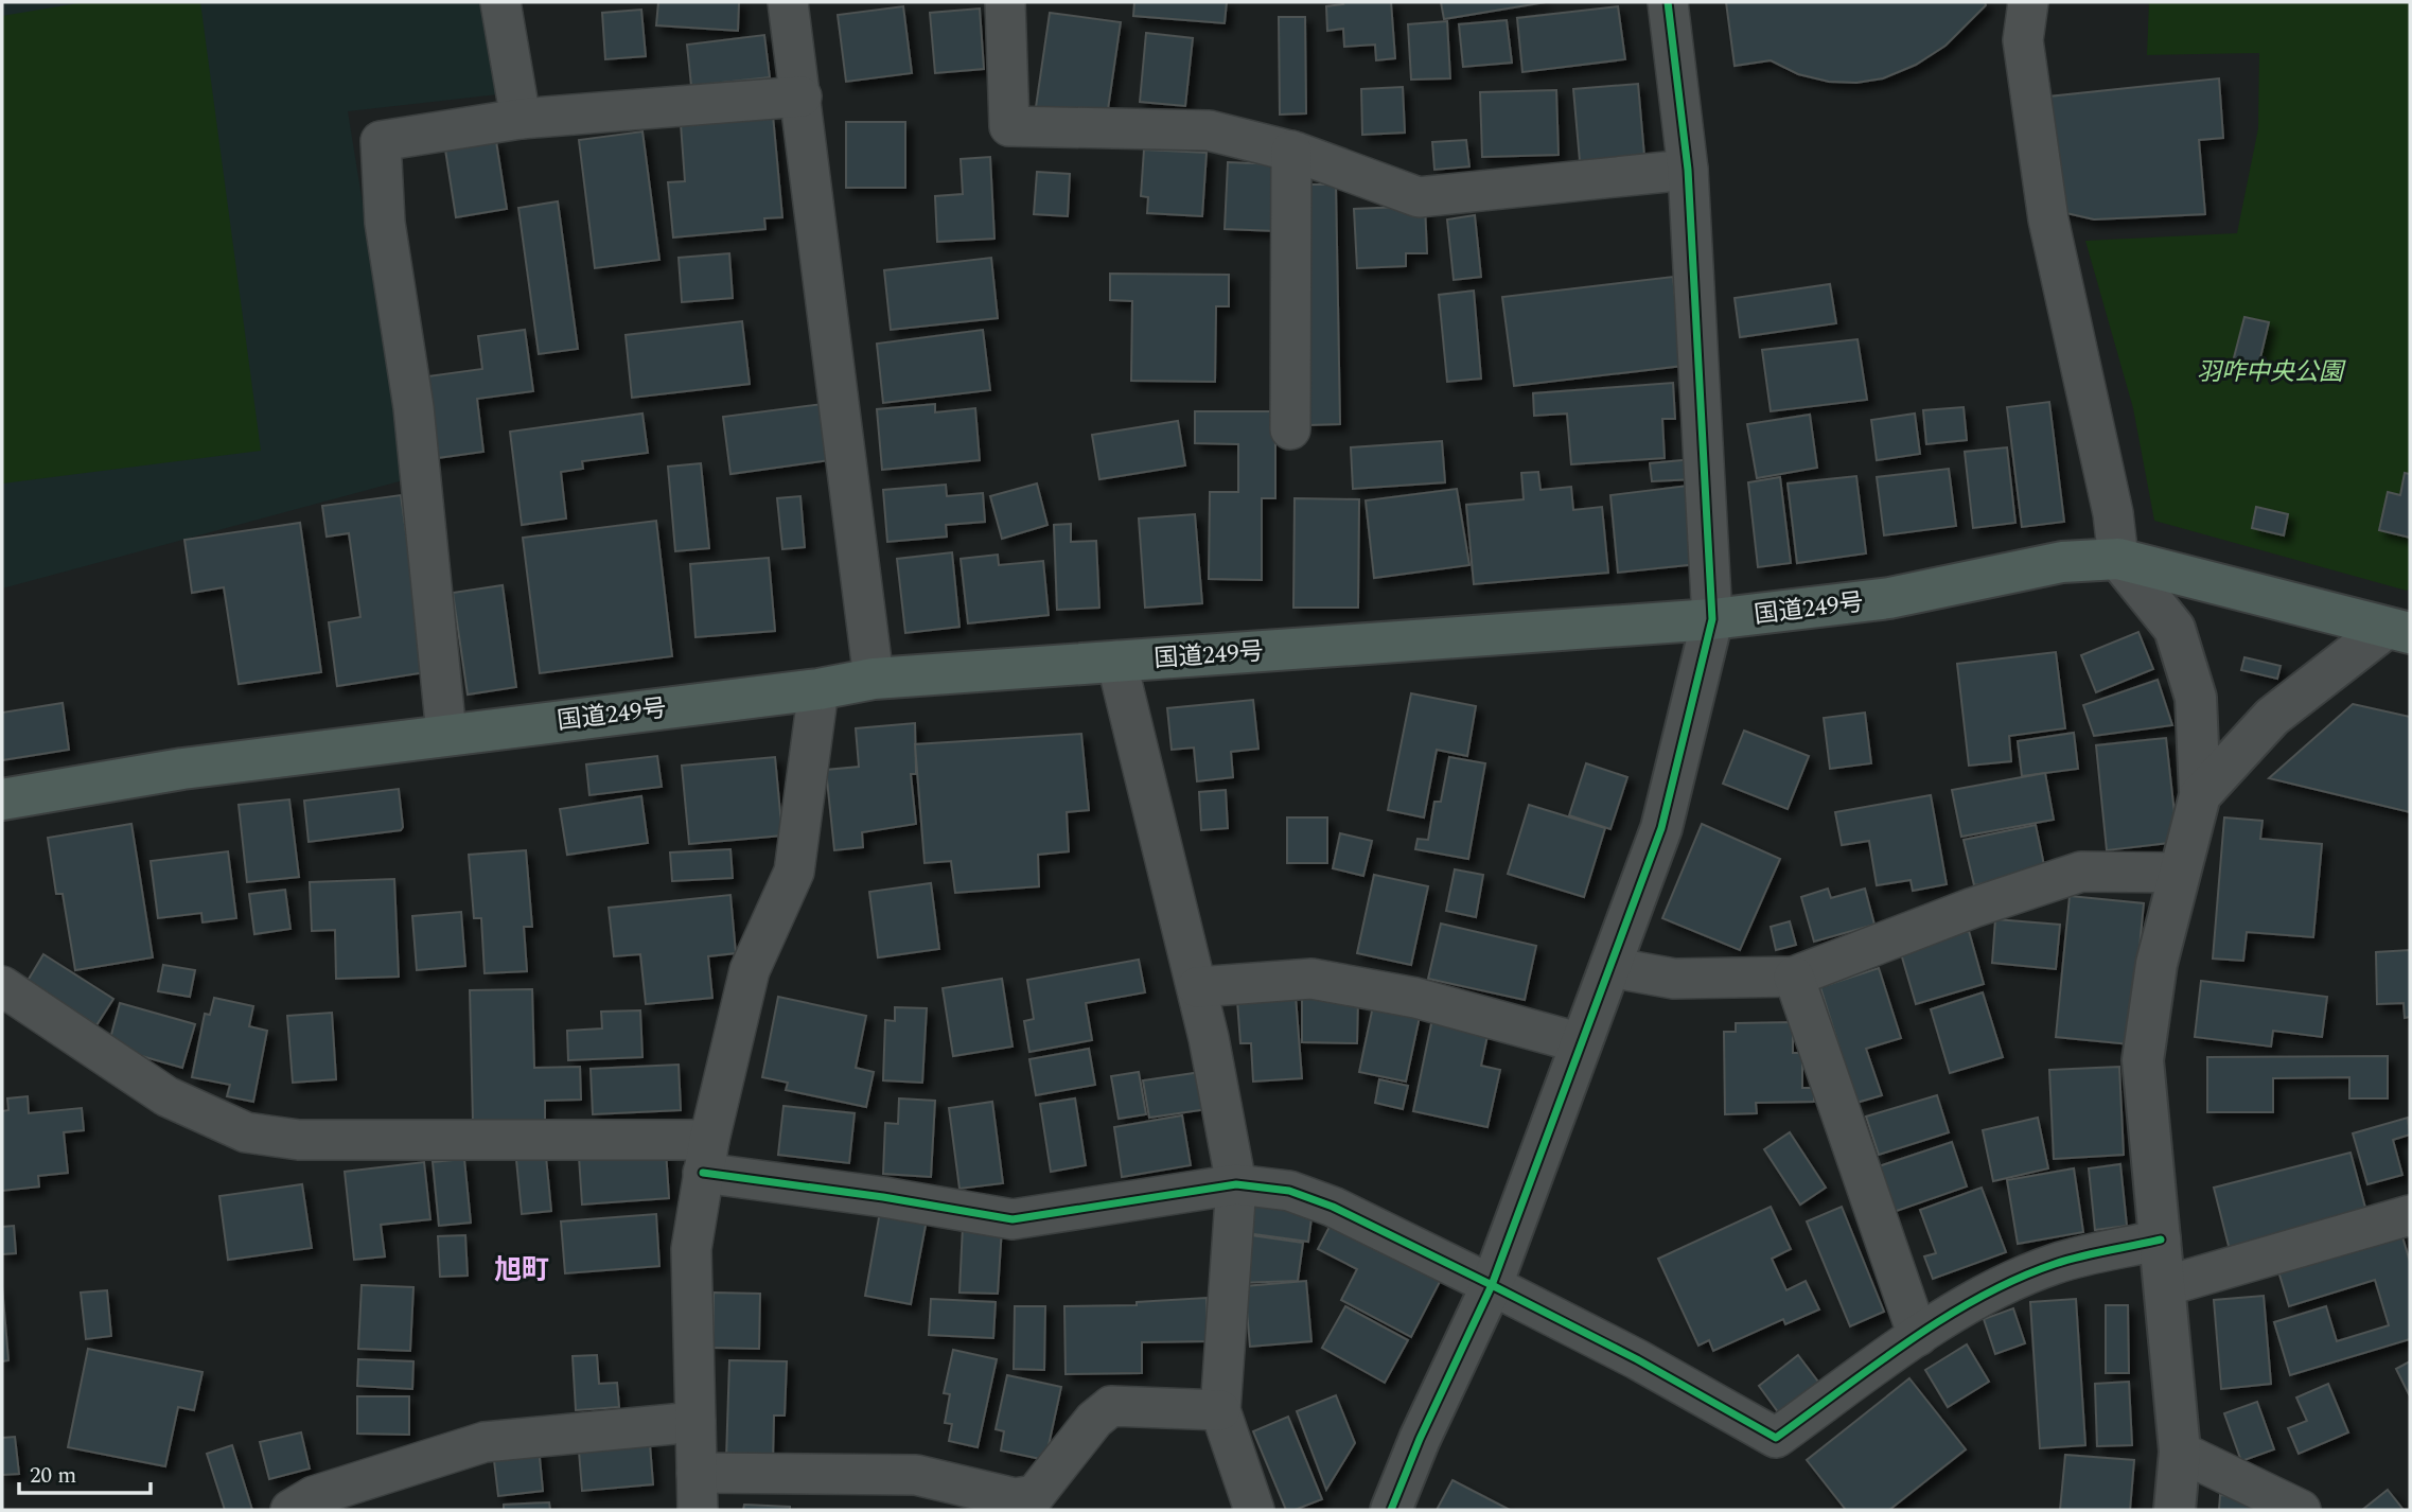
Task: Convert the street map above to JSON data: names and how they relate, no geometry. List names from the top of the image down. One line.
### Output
{"streets":{"highway":["国道249号"]},"districts":["旭町"],"parks":["羽咋中央公園"],"scale_bar":"20 m"}
